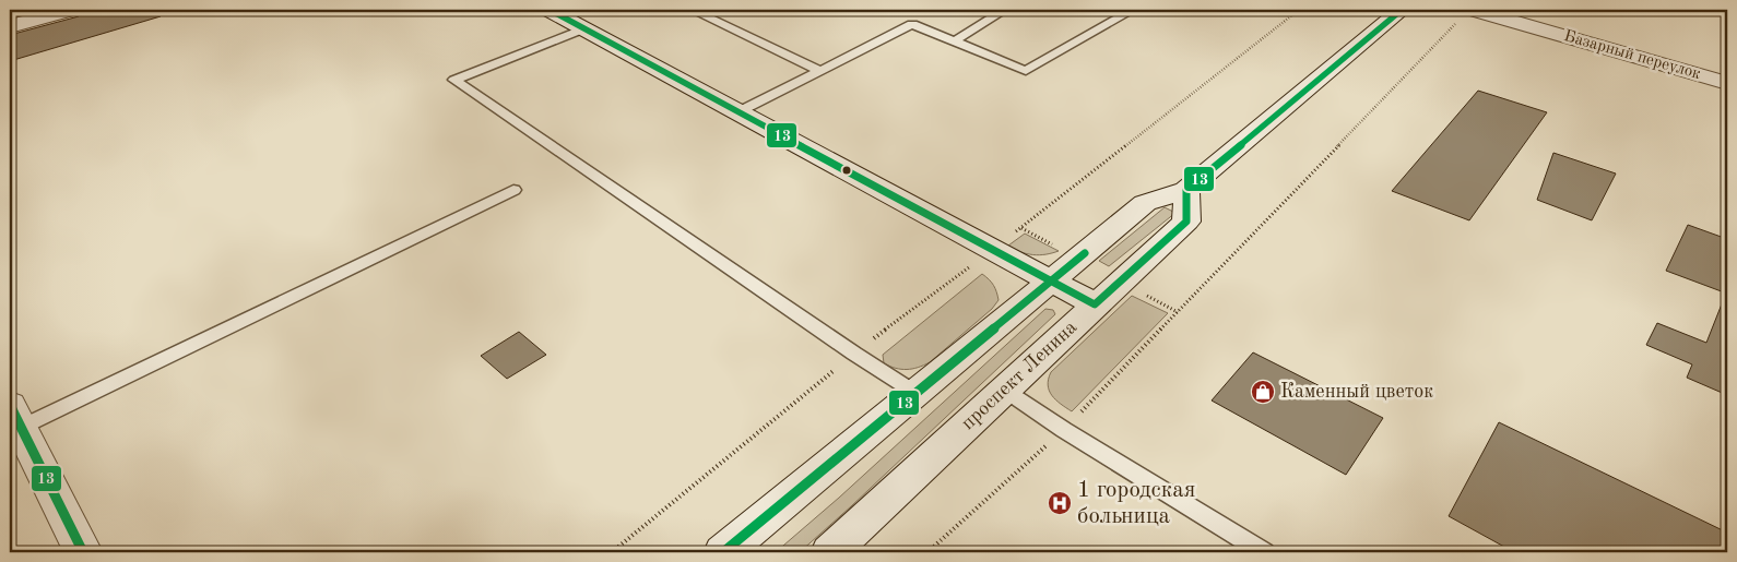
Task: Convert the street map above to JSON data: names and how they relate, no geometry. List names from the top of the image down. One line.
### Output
{"streets":{"main road":["Базарный переулок","проспект Ленина"]},"places":{"shop":["Каменный цветок"],"hospital":["1 городская больница"]},"lines":["transit line 13"]}
